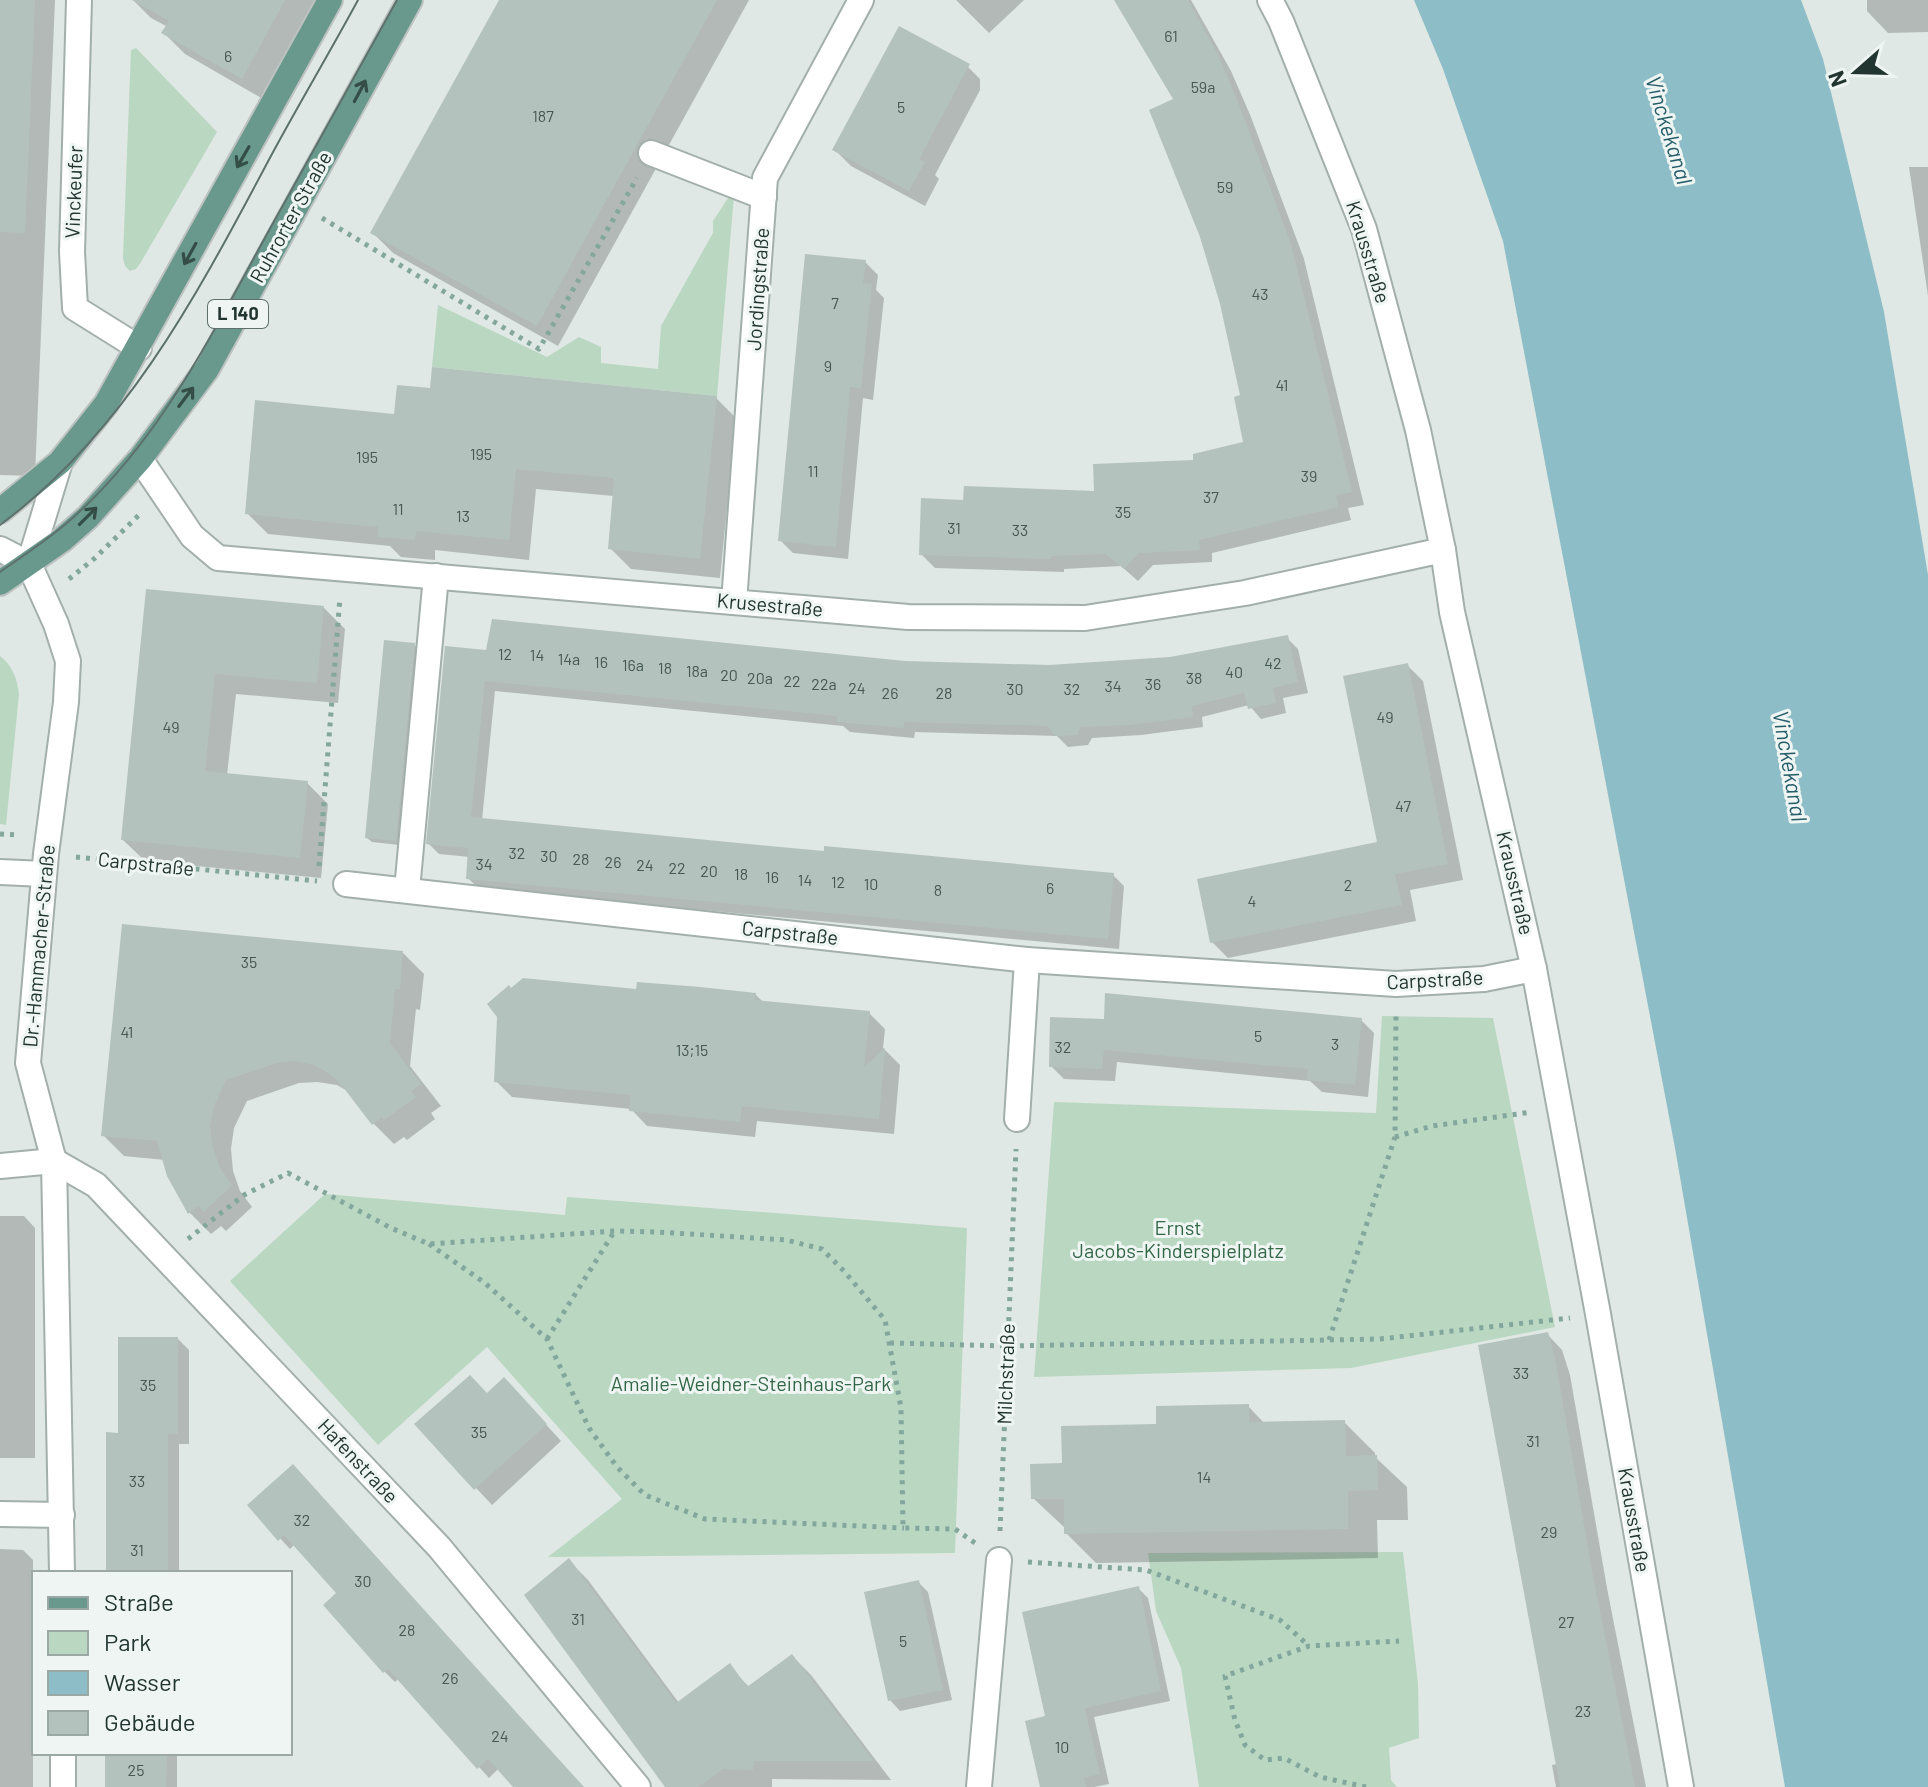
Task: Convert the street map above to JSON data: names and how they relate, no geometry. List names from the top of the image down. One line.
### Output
{"streets":{"main road":["Ruhrorter Straße","L 140"],"street":["Vinckeufer","Krausstraße","Jordingstraße","Krusestraße","Carpstraße","Dr.-Hammacher-Straße","Hafenstraße"],"path":["Milchstraße"]},"crossings":[["Ruhrorter Straße","L 140"],["Ruhrorter Straße","Krusestraße"],["Ruhrorter Straße","Dr.-Hammacher-Straße"],["Krausstraße","Krusestraße"],["Krausstraße","Carpstraße"],["Jordingstraße","Krusestraße"],["L 140","Dr.-Hammacher-Straße"],["Krusestraße","Carpstraße"],["Carpstraße","Dr.-Hammacher-Straße"],["Dr.-Hammacher-Straße","Hafenstraße"]],"water":["Vinckekanal"],"parks":["Ernst Jacobs-Kinderspielplatz","Amalie-Weidner-Steinhaus-Park"],"house_numbers":["61","6","59a","5","187","59","43","7","9","41","195","195","11","39","37","11","35","13","31","33","12","14","14a","16","42","16a","18","18a","40","20","20a","38","22","22a","36","34","24","30","32","26","28","49","49","47","32","30","28","26","34","24","22","20","18","16","14","12","10","2","6","8","4","35","41","5","3","32","13;15","33","35","35","31","14","33","32","29","31","30","31","27","28","5","26","23","24","10","25"],"legend":["Straße","Park","Wasser","Gebäude"],"north":"left"}
